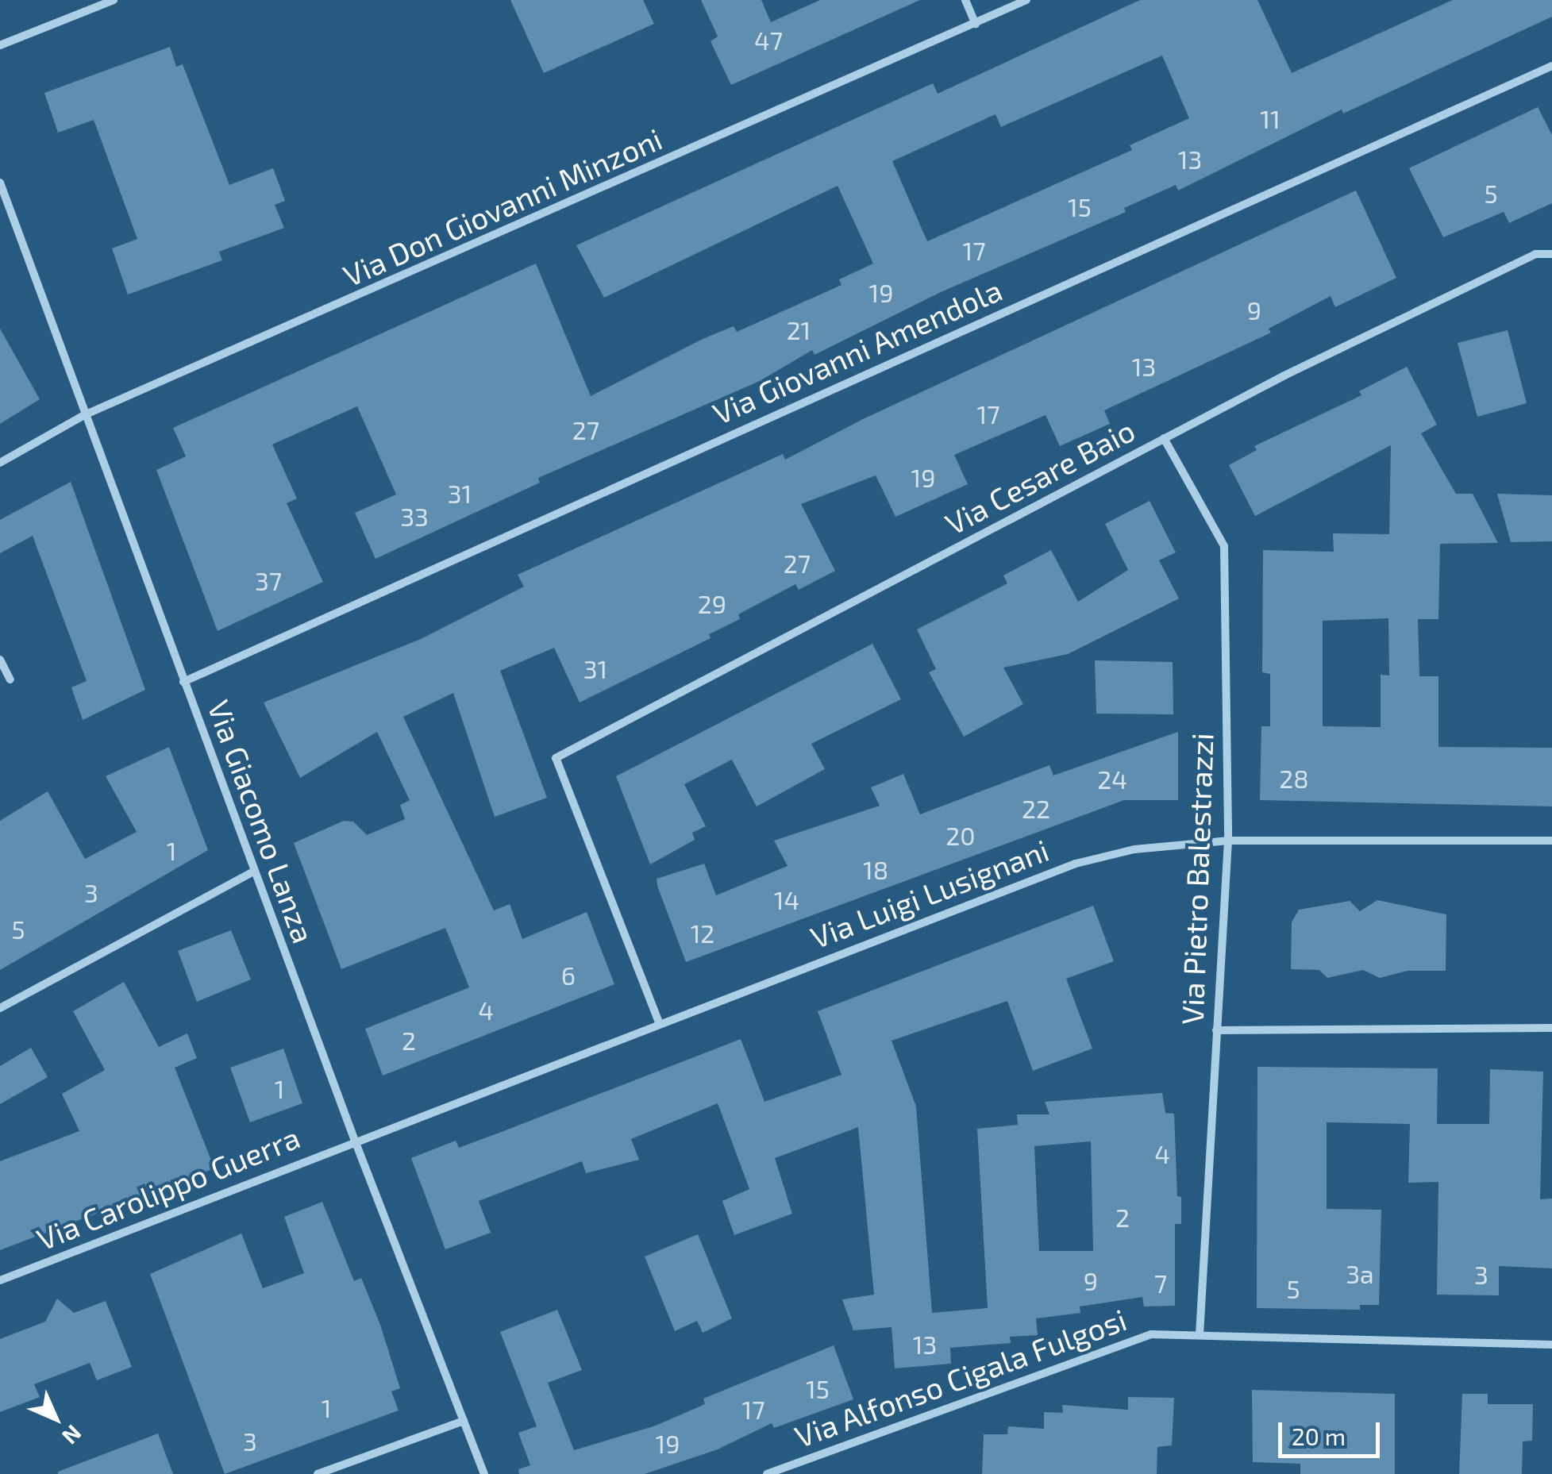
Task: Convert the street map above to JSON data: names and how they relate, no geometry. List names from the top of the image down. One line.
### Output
{"streets":{"street":["Via Don Giovanni Minzoni","Via Giovanni Amendola","Via Cesare Baio","Via Giacomo Lanza","Via Pietro Balestrazzi","Via Luigi Lusignani","Via Carolippo Guerra","Via Alfonso Cigala Fulgosi"]},"crossings":[["Via Don Giovanni Minzoni","Via Giacomo Lanza"],["Via Giovanni Amendola","Via Giacomo Lanza"],["Via Cesare Baio","Via Pietro Balestrazzi"],["Via Cesare Baio","Via Luigi Lusignani"],["Via Giacomo Lanza","Via Luigi Lusignani"],["Via Giacomo Lanza","Via Carolippo Guerra"],["Via Pietro Balestrazzi","Via Luigi Lusignani"],["Via Pietro Balestrazzi","Via Alfonso Cigala Fulgosi"],["Via Luigi Lusignani","Via Carolippo Guerra"]],"house_numbers":["47","11","13","5","15","17","19","9","21","13","17","27","19","31","33","27","37","29","31","28","24","22","20","1","18","3","14","5","12","6","4","2","1","4","2","3a","3","9","7","5","13","15","1","17","3","19"],"scale_bar":"20 m","north":"bottom right"}
